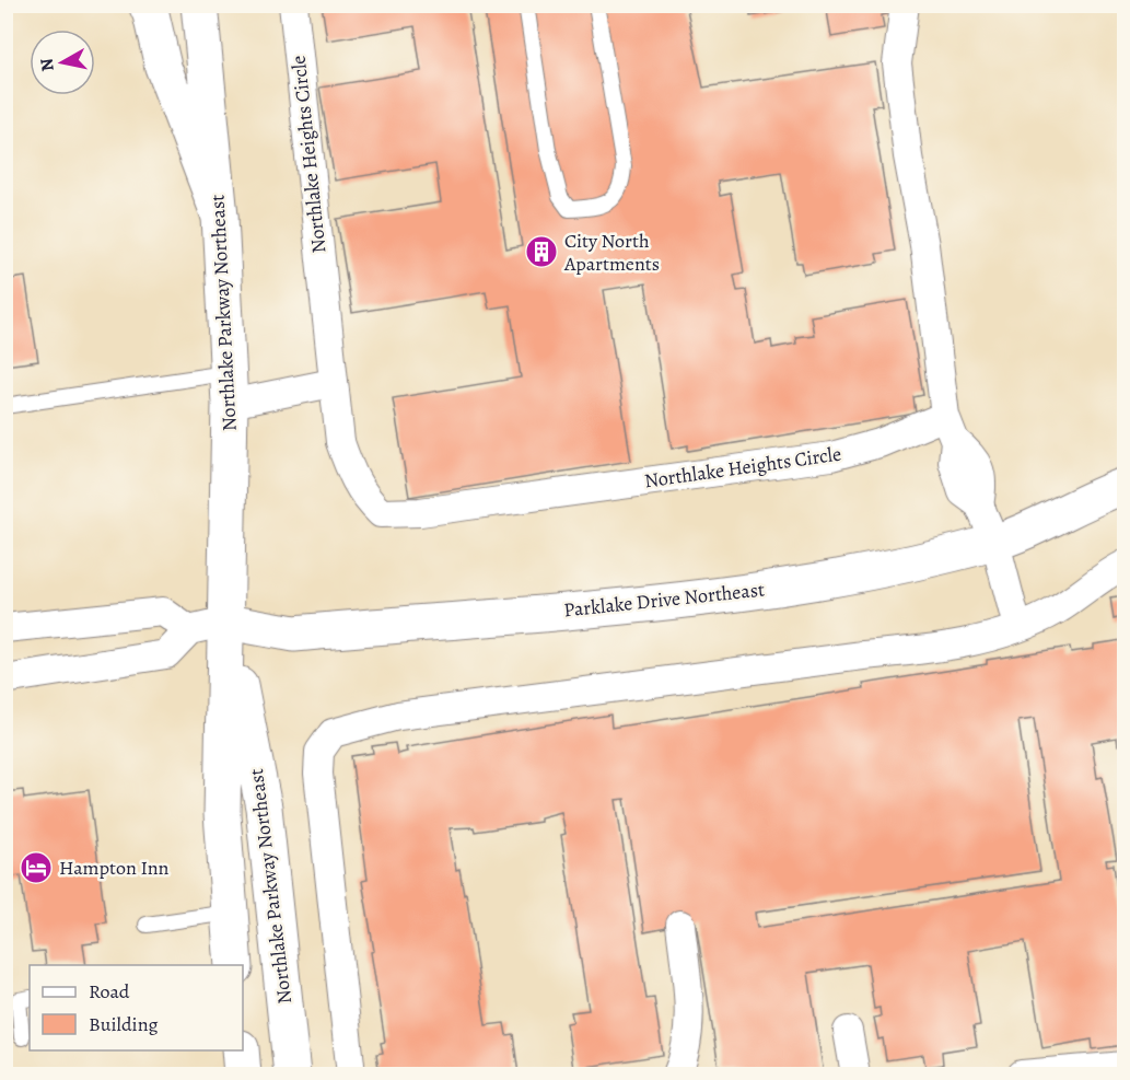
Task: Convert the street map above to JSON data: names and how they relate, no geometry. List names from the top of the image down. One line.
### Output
{"streets":{"main road":["Northlake Parkway Northeast","Parklake Drive Northeast"],"street":["Northlake Heights Circle"]},"crossings":[["Northlake Parkway Northeast","Parklake Drive Northeast"]],"places":{"building":["City North Apartments"],"hotel":["Hampton Inn"]},"legend":["Road","Building"],"north":"left"}
